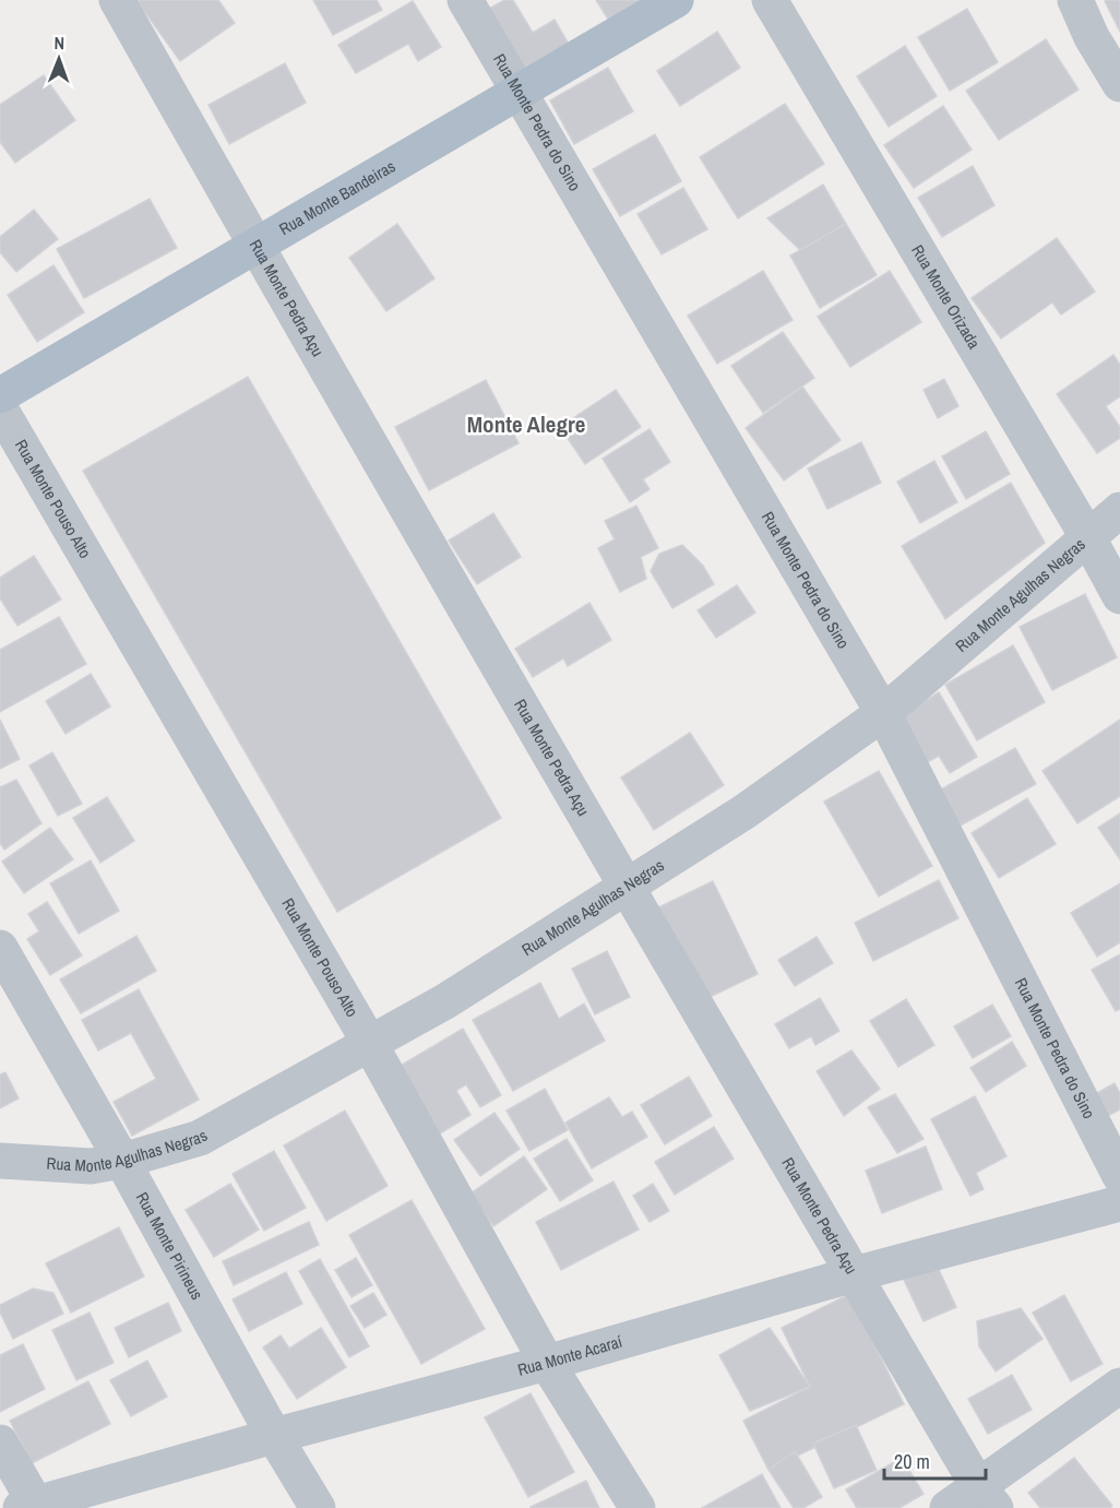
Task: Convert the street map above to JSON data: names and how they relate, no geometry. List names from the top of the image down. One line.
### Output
{"streets":{"main road":["Rua Monte Bandeiras"],"street":["Rua Monte Pedra do Sino","Rua Monte Pedra Açu","Rua Monte Orizada","Rua Monte Pouso Alto","Rua Monte Agulhas Negras","Rua Monte Pirineus","Rua Monte Acaraí"]},"crossings":[["Rua Monte Pedra do Sino","Rua Monte Bandeiras"],["Rua Monte Pedra do Sino","Rua Monte Agulhas Negras"],["Rua Monte Bandeiras","Rua Monte Pedra Açu"],["Rua Monte Pedra Açu","Rua Monte Agulhas Negras"],["Rua Monte Pedra Açu","Rua Monte Acaraí"],["Rua Monte Orizada","Rua Monte Agulhas Negras"],["Rua Monte Pouso Alto","Rua Monte Agulhas Negras"],["Rua Monte Pouso Alto","Rua Monte Acaraí"],["Rua Monte Agulhas Negras","Rua Monte Pirineus"],["Rua Monte Pirineus","Rua Monte Acaraí"]],"districts":["Monte Alegre"],"scale_bar":"20 m","north":"top"}
